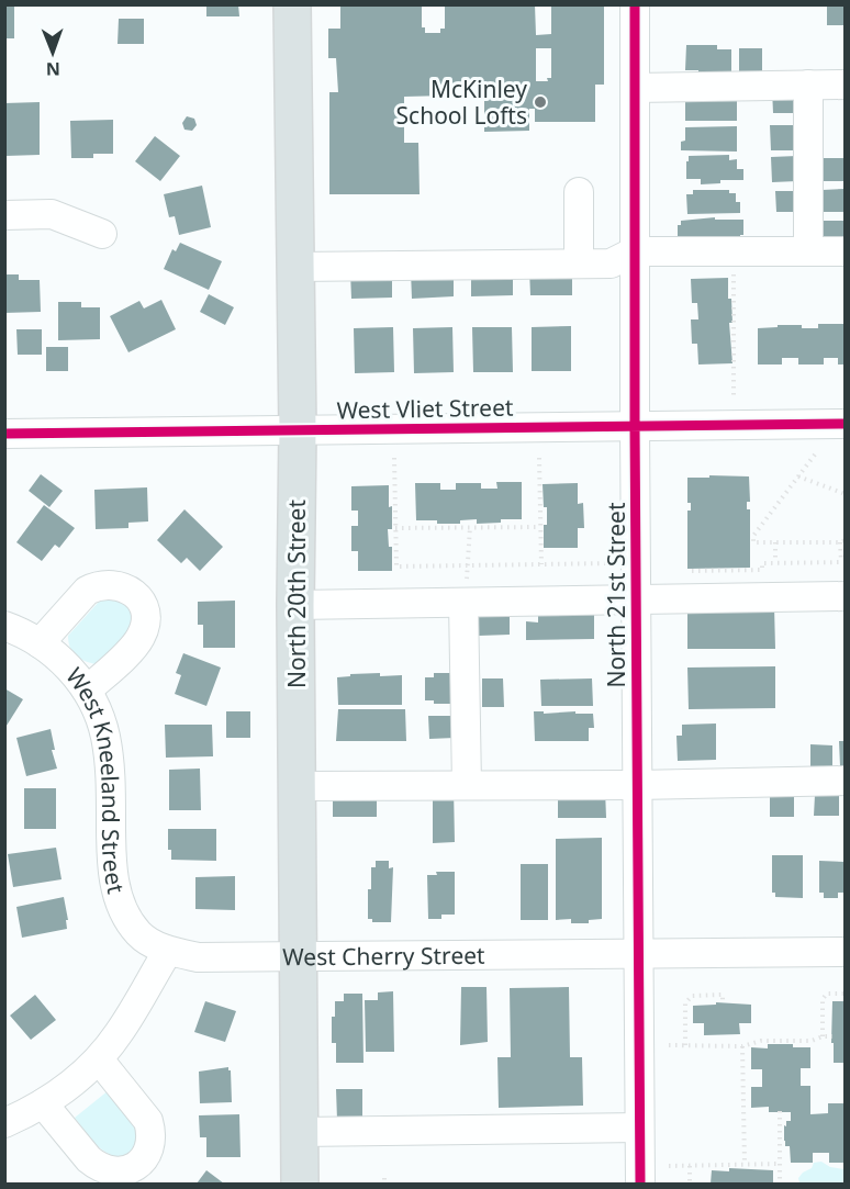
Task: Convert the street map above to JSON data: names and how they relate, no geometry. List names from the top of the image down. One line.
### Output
{"streets":{"main road":["North 20th Street"],"street":["West Vliet Street","North 21st Street","West Kneeland Street","West Cherry Street"]},"crossings":[["West Vliet Street","North 20th Street"],["West Vliet Street","North 21st Street"],["North 20th Street","West Cherry Street"],["North 21st Street","West Cherry Street"],["West Kneeland Street","West Cherry Street"]],"places":["McKinley School Lofts"],"north":"bottom"}
